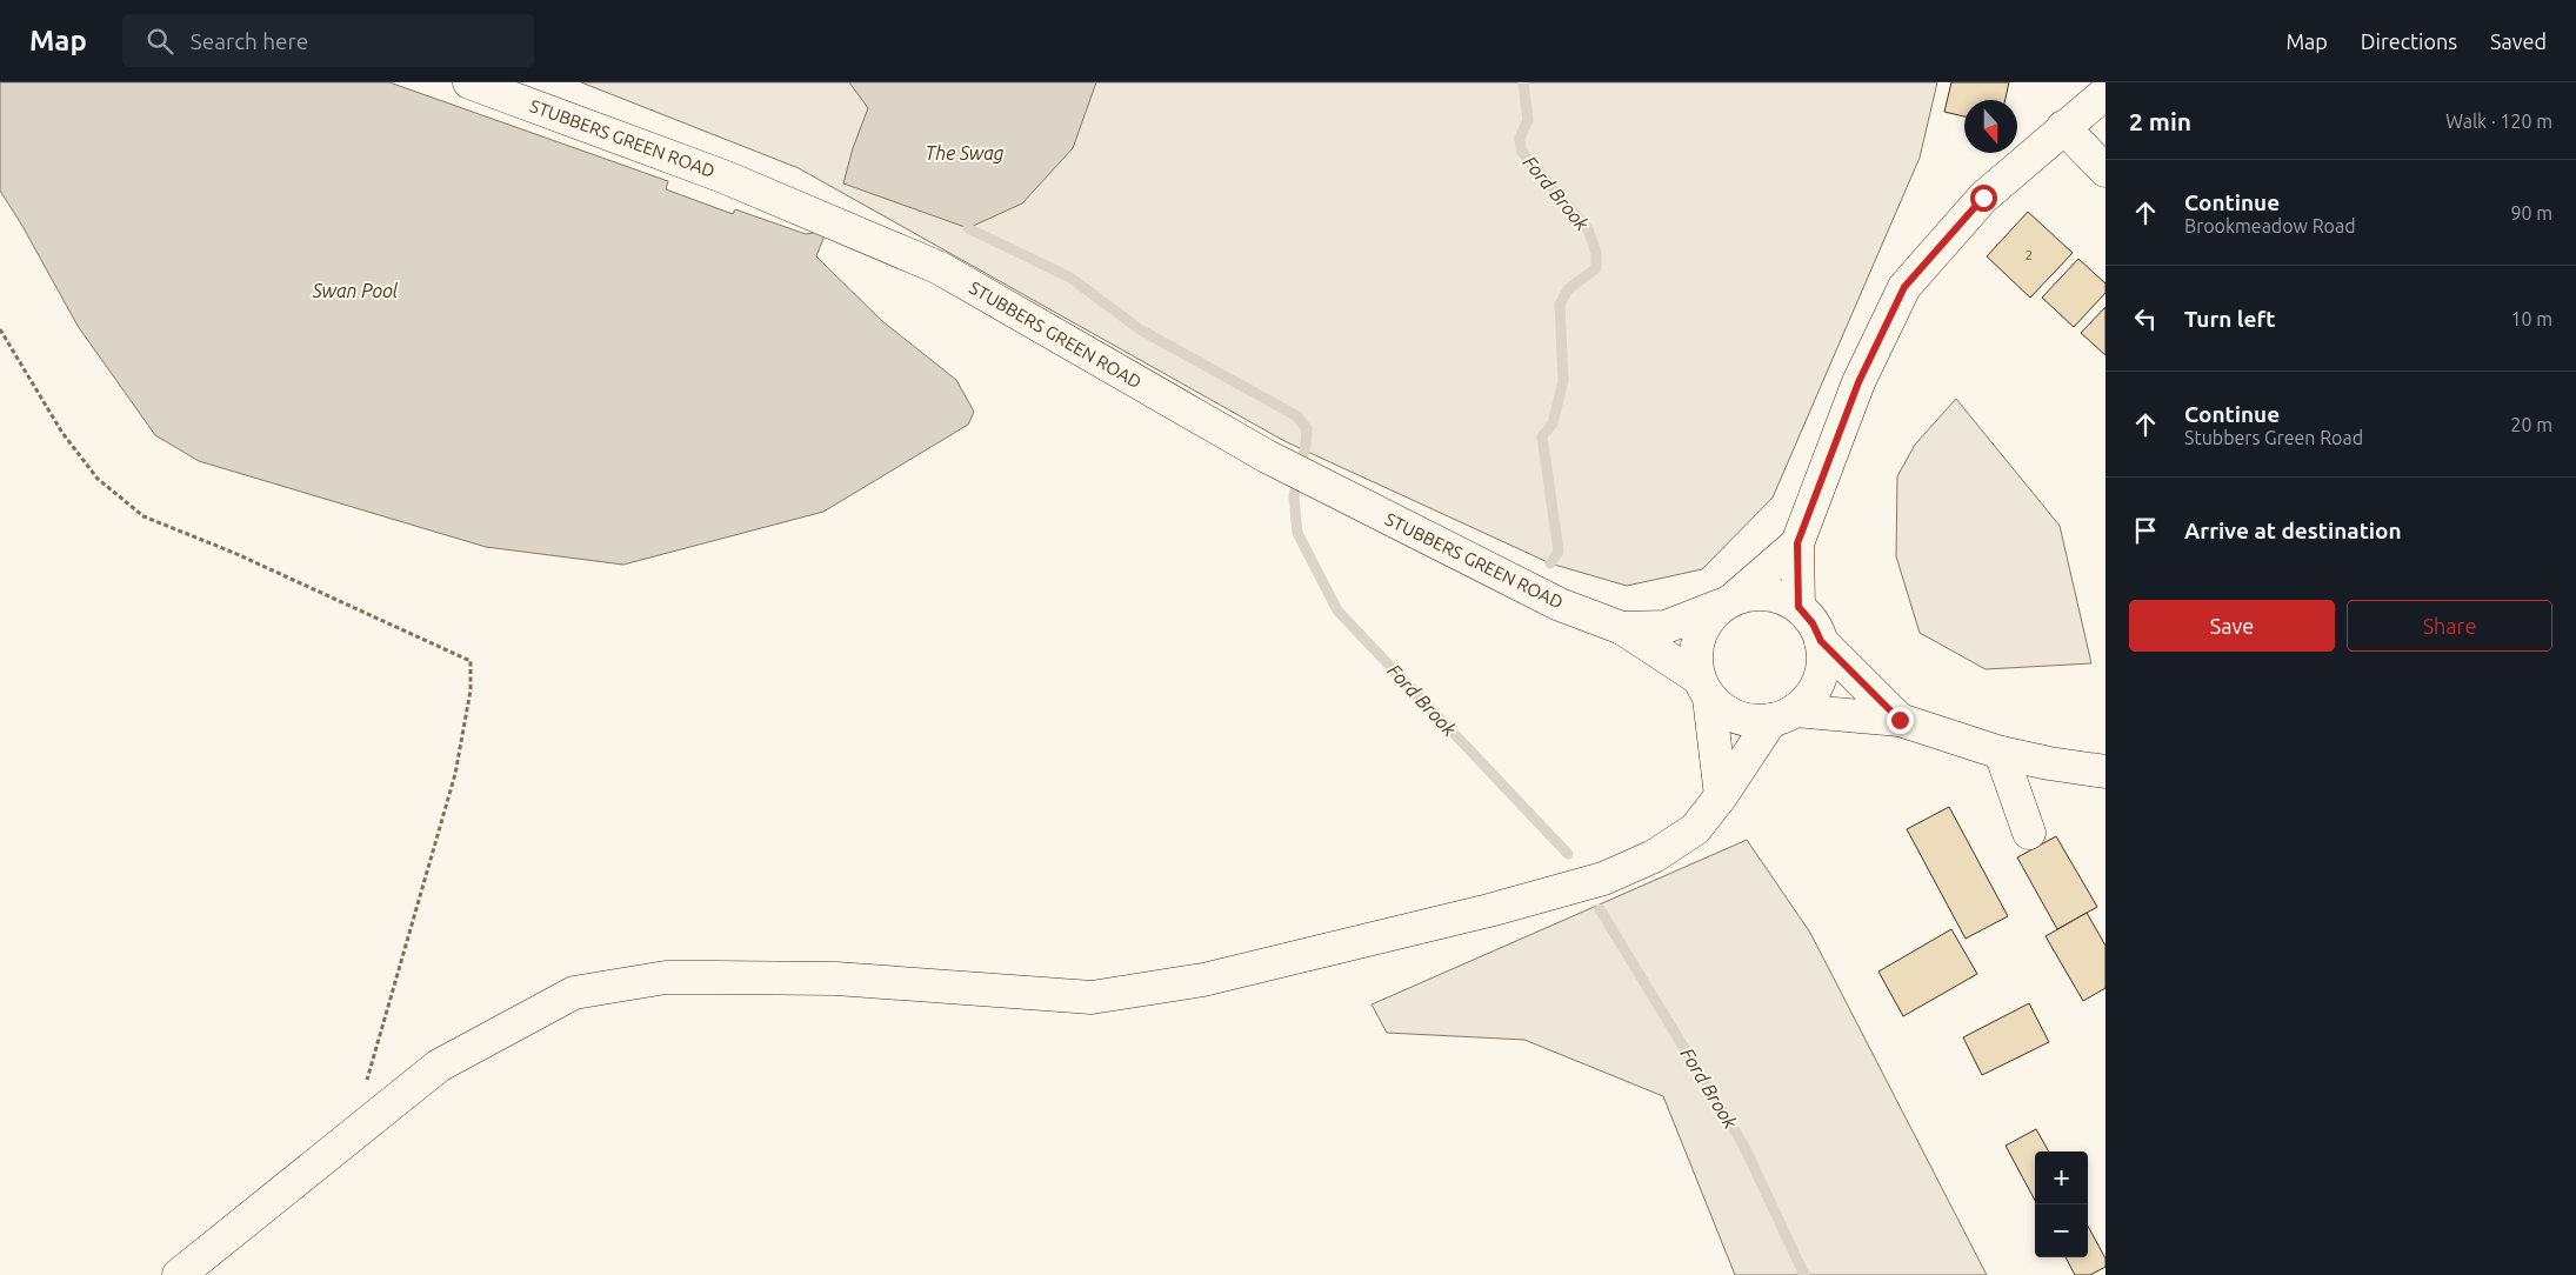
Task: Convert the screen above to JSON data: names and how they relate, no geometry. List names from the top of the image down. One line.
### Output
{"streets":{"street":["STUBBERS GREEN ROAD"]},"water":["The Swag","Ford Brook","Swan Pool"],"house_numbers":["2"],"north":"bottom","page":{"header":"Map","search":"Search here","nav":["Map","Directions","Saved"],"heading":["2 min","Walk · 120 m"],"list":[["Continue","Brookmeadow Road","90 m"],["Turn left","10 m"],["Continue","Stubbers Green Road","20 m"],"Arrive at destination"],"buttons":["Save","Share"],"map_buttons":["+","−"]}}
